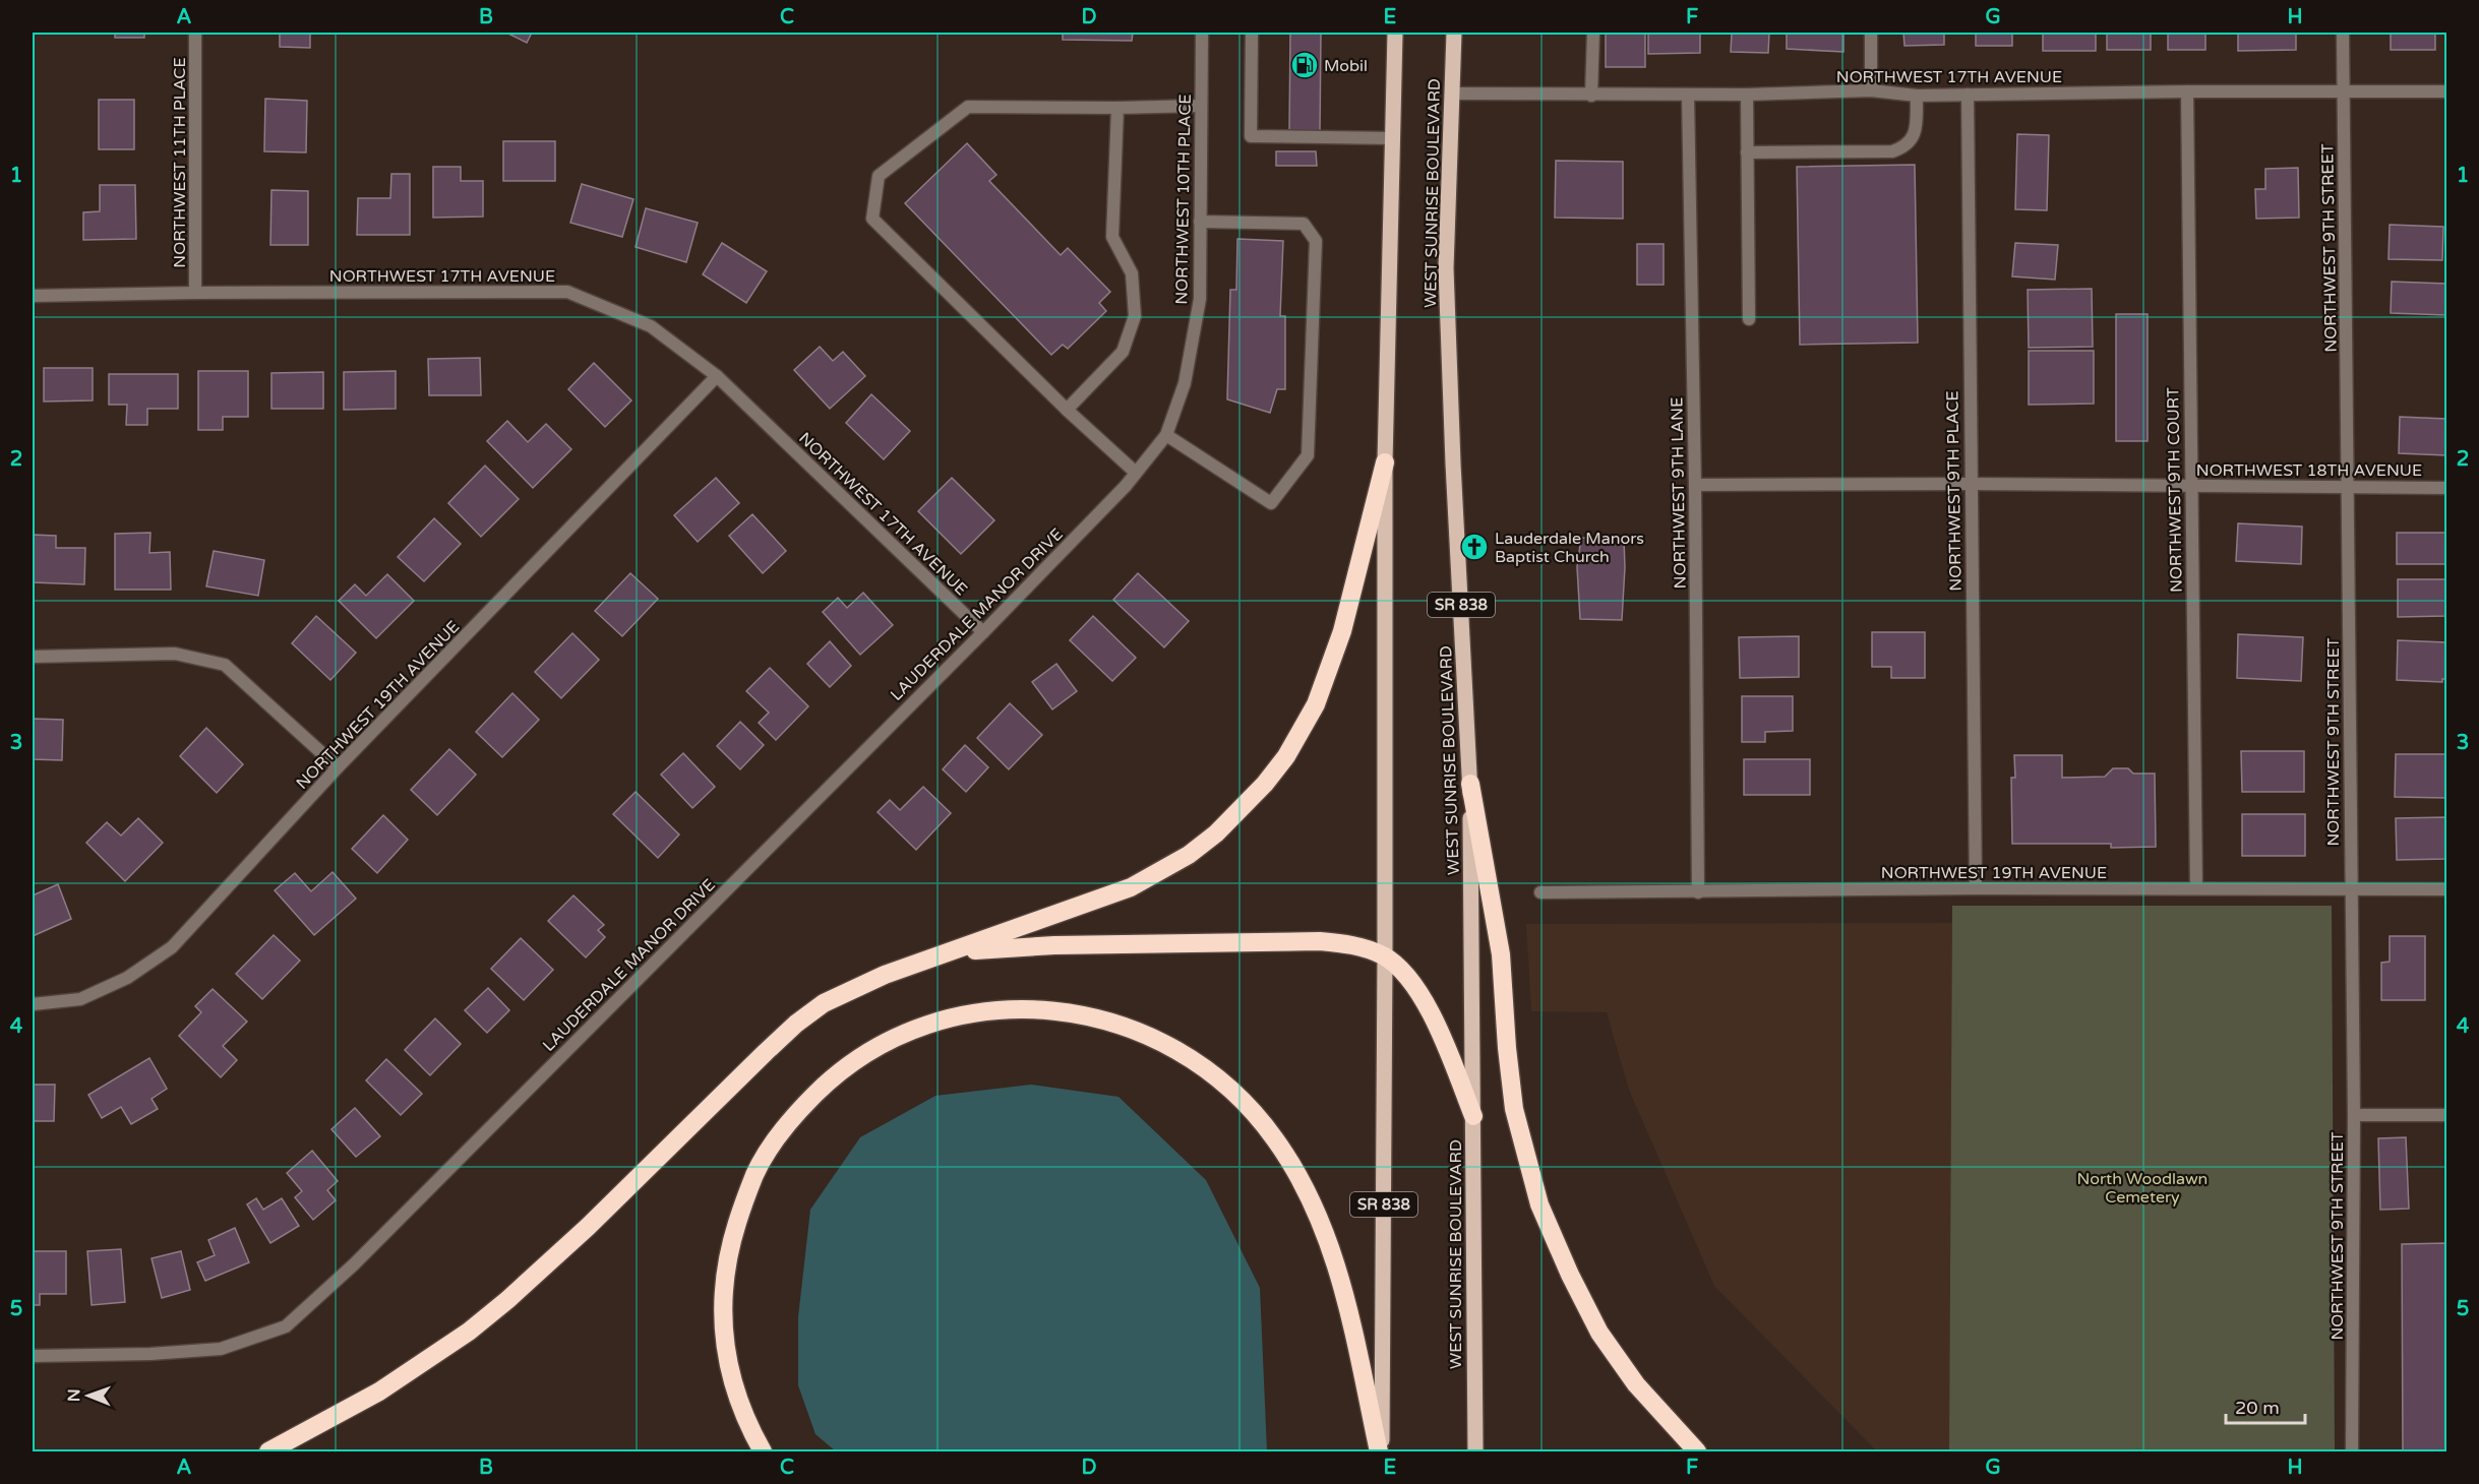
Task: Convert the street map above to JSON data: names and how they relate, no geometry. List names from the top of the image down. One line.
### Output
{"streets":{"main road":["WEST SUNRISE BOULEVARD","SR 838"],"street":["NORTHWEST 17TH AVENUE","NORTHWEST 11TH PLACE","NORTHWEST 10TH PLACE","NORTHWEST 9TH STREET","NORTHWEST 18TH AVENUE","NORTHWEST 9TH COURT","NORTHWEST 9TH PLACE","NORTHWEST 9TH LANE","LAUDERDALE MANOR DRIVE","NORTHWEST 19TH AVENUE"]},"crossings":[["NORTHWEST 17TH AVENUE","NORTHWEST 11TH PLACE"],["NORTHWEST 17TH AVENUE","WEST SUNRISE BOULEVARD"],["NORTHWEST 17TH AVENUE","NORTHWEST 9TH STREET"],["NORTHWEST 17TH AVENUE","NORTHWEST 9TH COURT"],["NORTHWEST 17TH AVENUE","NORTHWEST 9TH PLACE"],["NORTHWEST 17TH AVENUE","NORTHWEST 9TH LANE"],["NORTHWEST 17TH AVENUE","LAUDERDALE MANOR DRIVE"],["NORTHWEST 17TH AVENUE","NORTHWEST 19TH AVENUE"],["NORTHWEST 10TH PLACE","LAUDERDALE MANOR DRIVE"],["NORTHWEST 9TH STREET","NORTHWEST 18TH AVENUE"],["NORTHWEST 9TH STREET","NORTHWEST 19TH AVENUE"],["NORTHWEST 18TH AVENUE","NORTHWEST 9TH COURT"],["NORTHWEST 18TH AVENUE","NORTHWEST 9TH PLACE"],["NORTHWEST 18TH AVENUE","NORTHWEST 9TH LANE"],["NORTHWEST 9TH COURT","NORTHWEST 19TH AVENUE"],["NORTHWEST 9TH PLACE","NORTHWEST 19TH AVENUE"],["NORTHWEST 9TH LANE","NORTHWEST 19TH AVENUE"]],"parks":["North Woodlawn Cemetery"],"places":{"fuel station":["Mobil"],"church":["Lauderdale Manors Baptist Church"]},"scale_bar":"20 m","north":"left","grid":{"columns":["A","B","C","D","E","F","G","H"],"rows":["1","2","3","4","5"]}}
